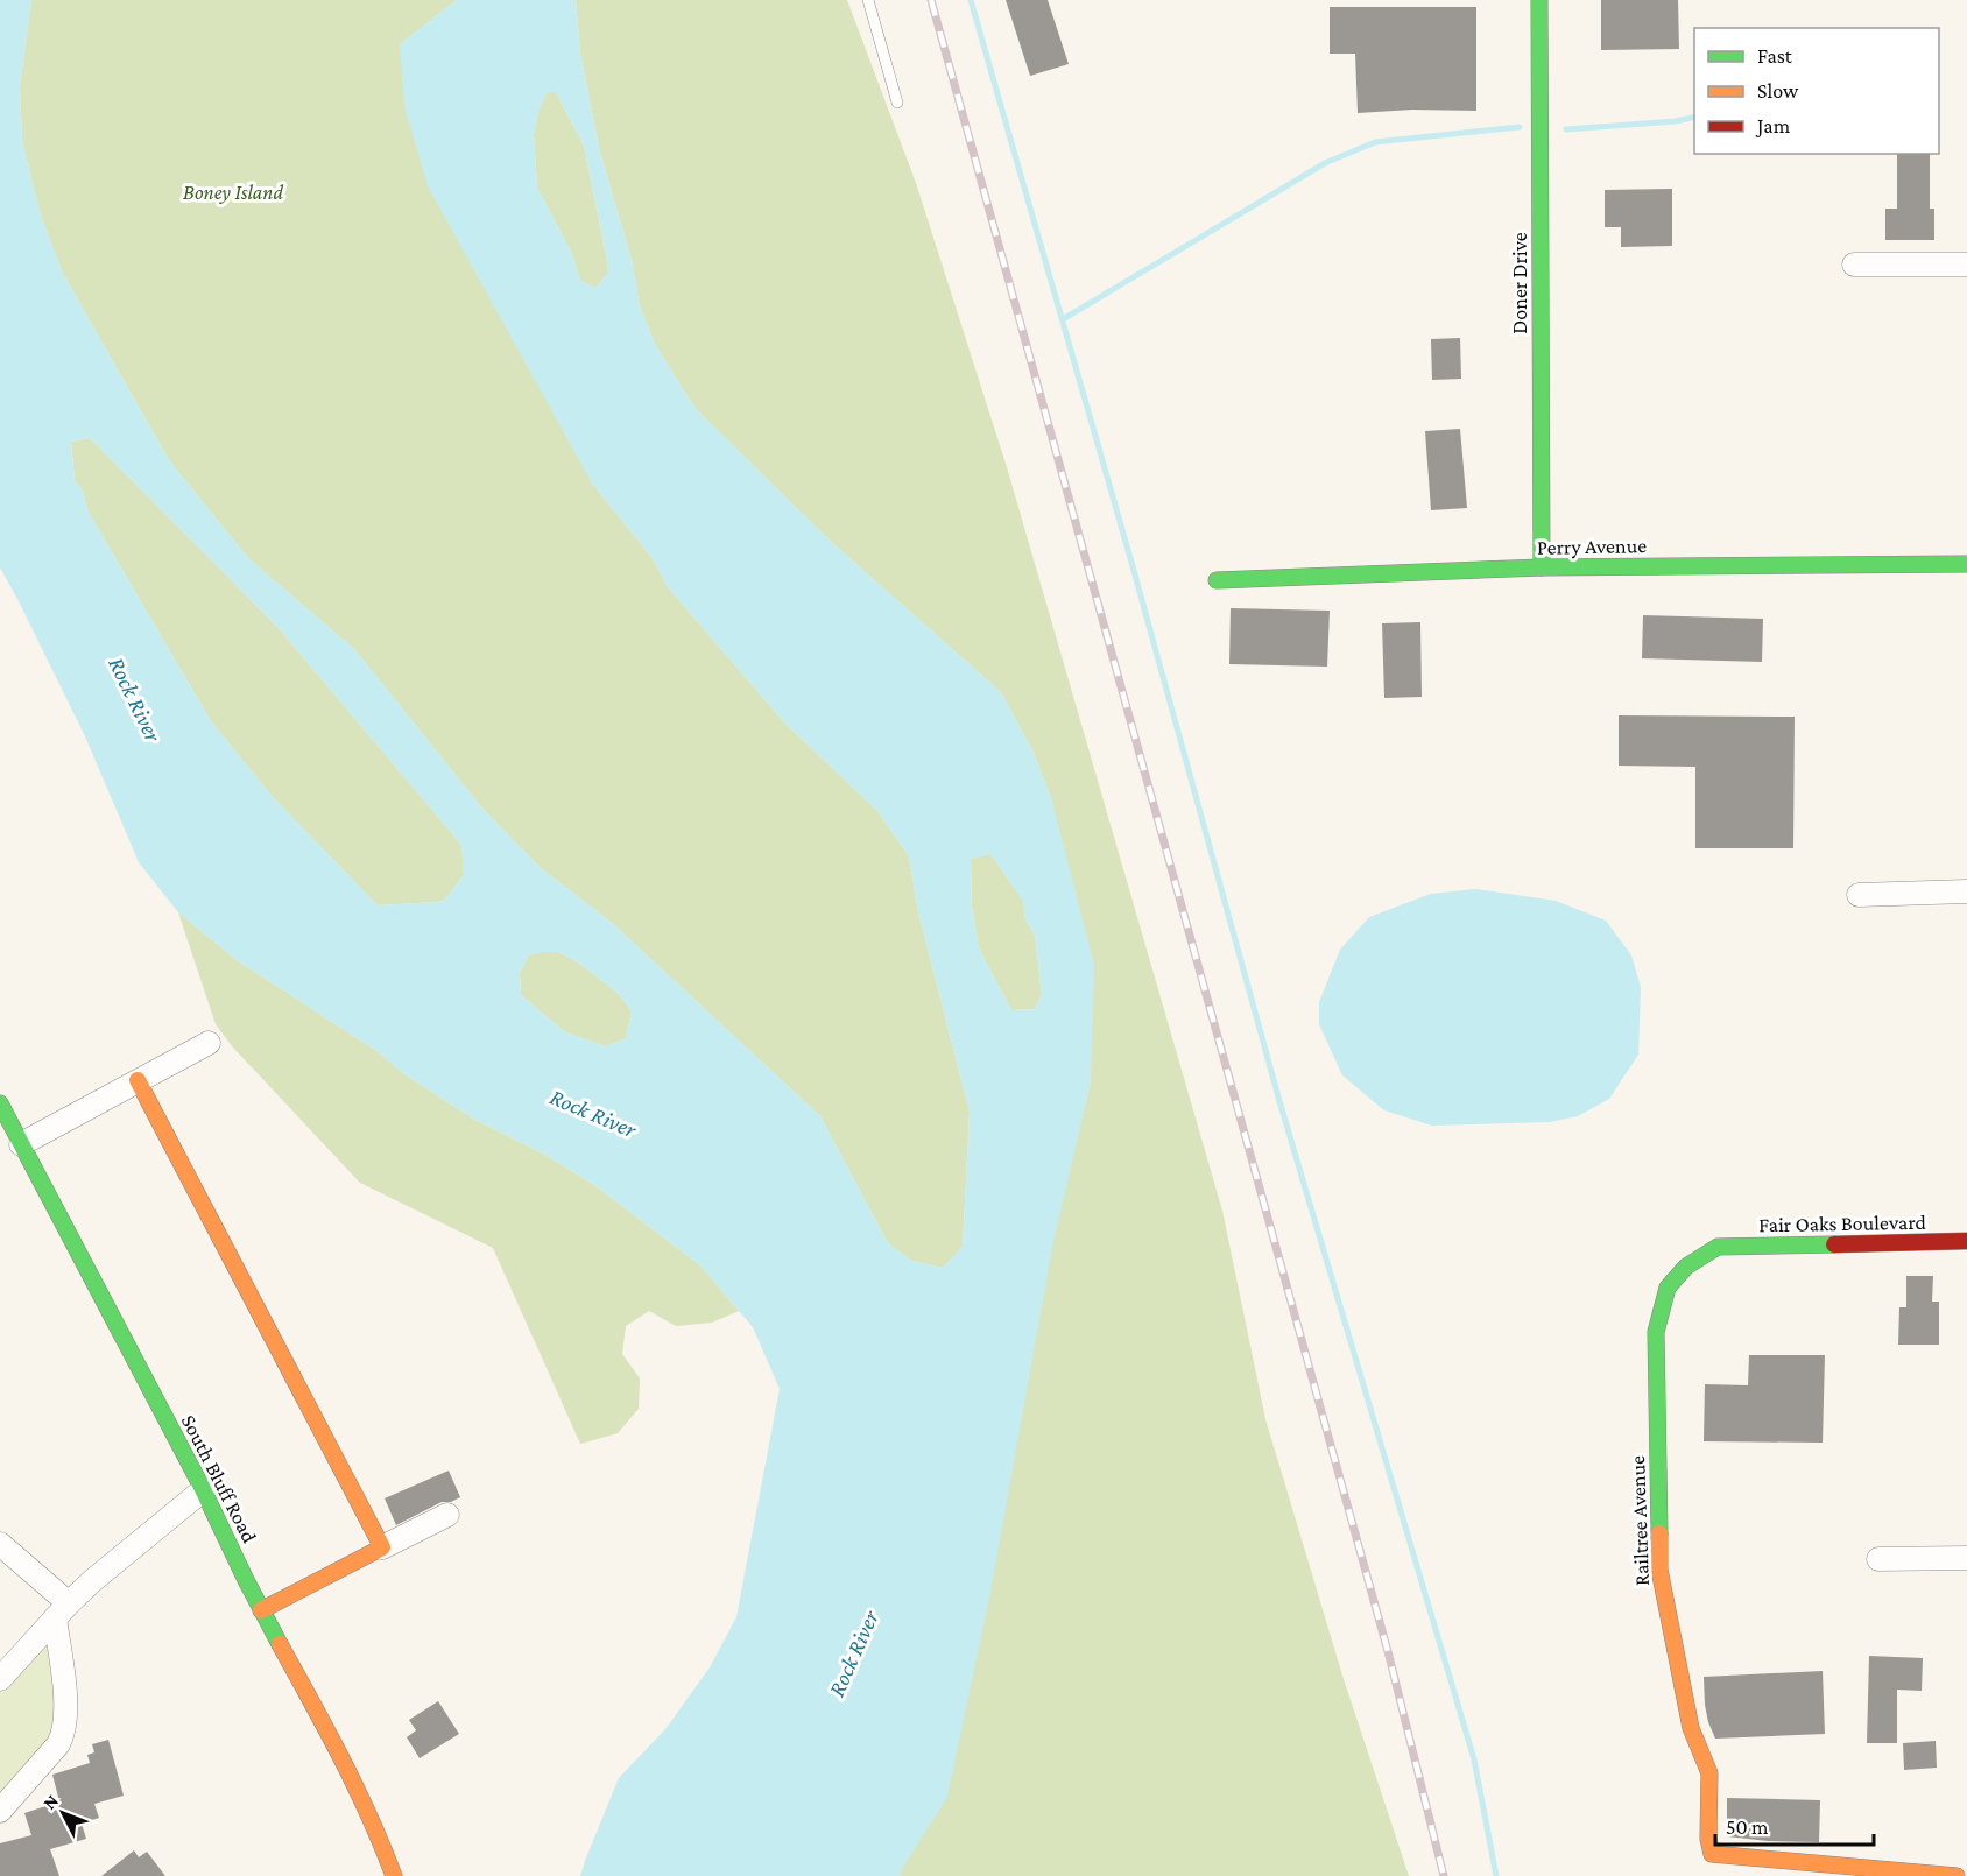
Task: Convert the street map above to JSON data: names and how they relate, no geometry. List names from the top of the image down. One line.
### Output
{"streets":{"street":["Doner Drive","Perry Avenue","Fair Oaks Boulevard","South Bluff Road","Railtree Avenue"]},"crossings":[["Doner Drive","Perry Avenue"],["Fair Oaks Boulevard","Railtree Avenue"]],"water":["Rock River"],"parks":["Boney Island"],"legend":["Fast","Slow","Jam"],"scale_bar":"50 m","north":"top left"}
